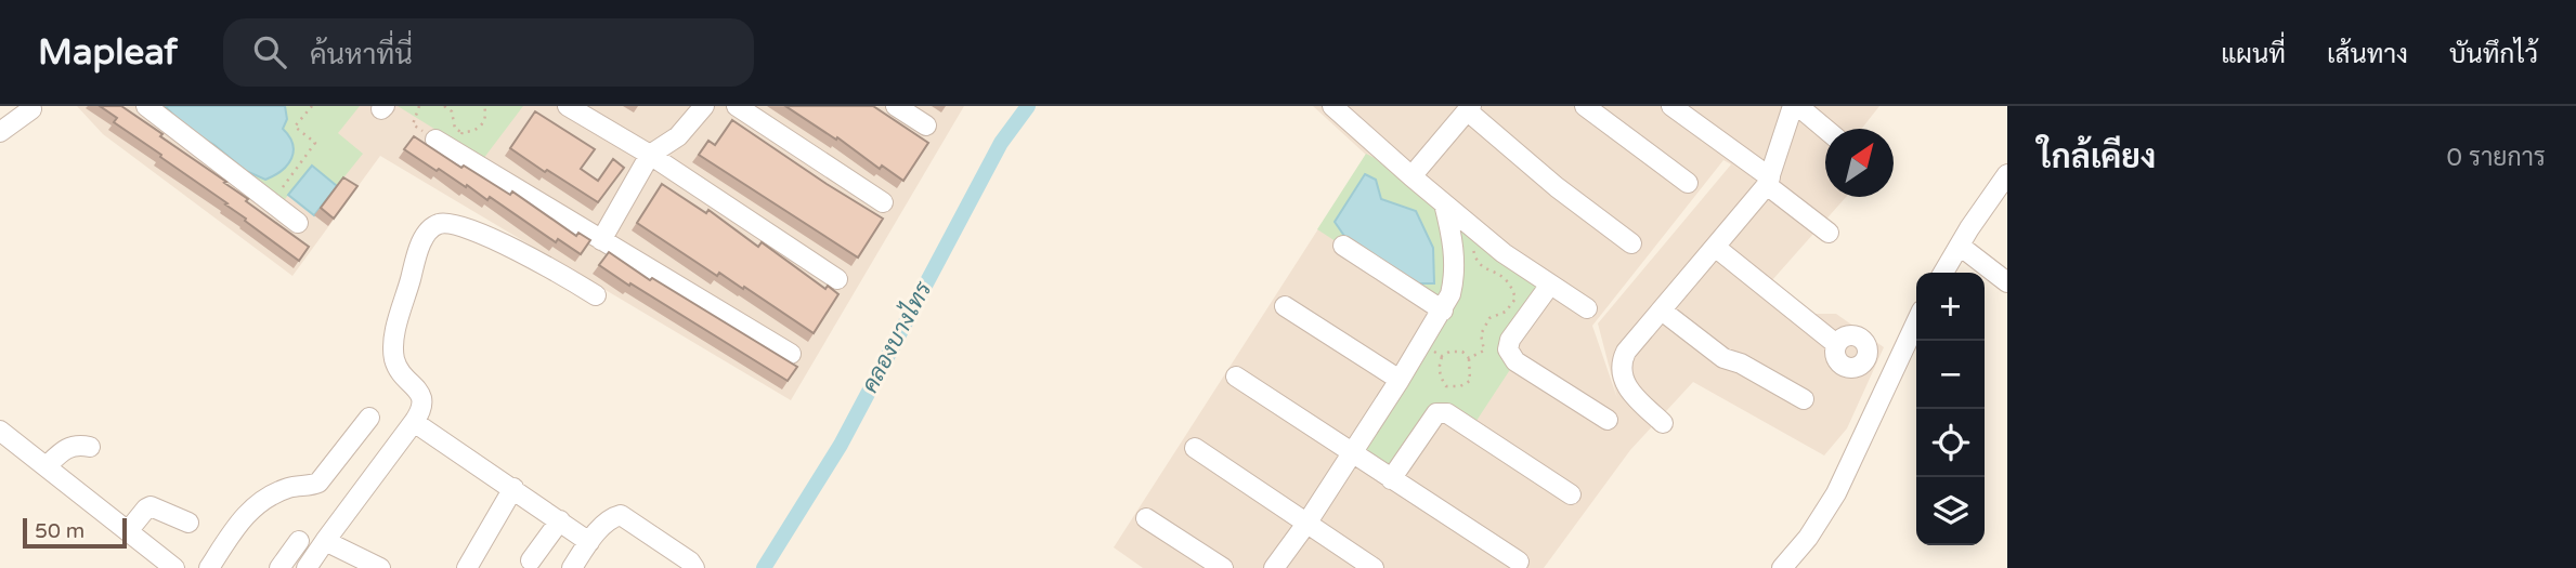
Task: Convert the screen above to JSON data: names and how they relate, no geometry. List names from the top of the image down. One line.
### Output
{"water":["คลองบางไทร"],"scale_bar":"50 m","north":"top right","page":{"header":"Mapleaf","search":"ค้นหาที่นี่","nav":["แผนที่","เส้นทาง","บันทึกไว้"],"heading":["ใกล้เคียง","0 รายการ"],"map_buttons":["+","−"],"scale":"50 m"}}
